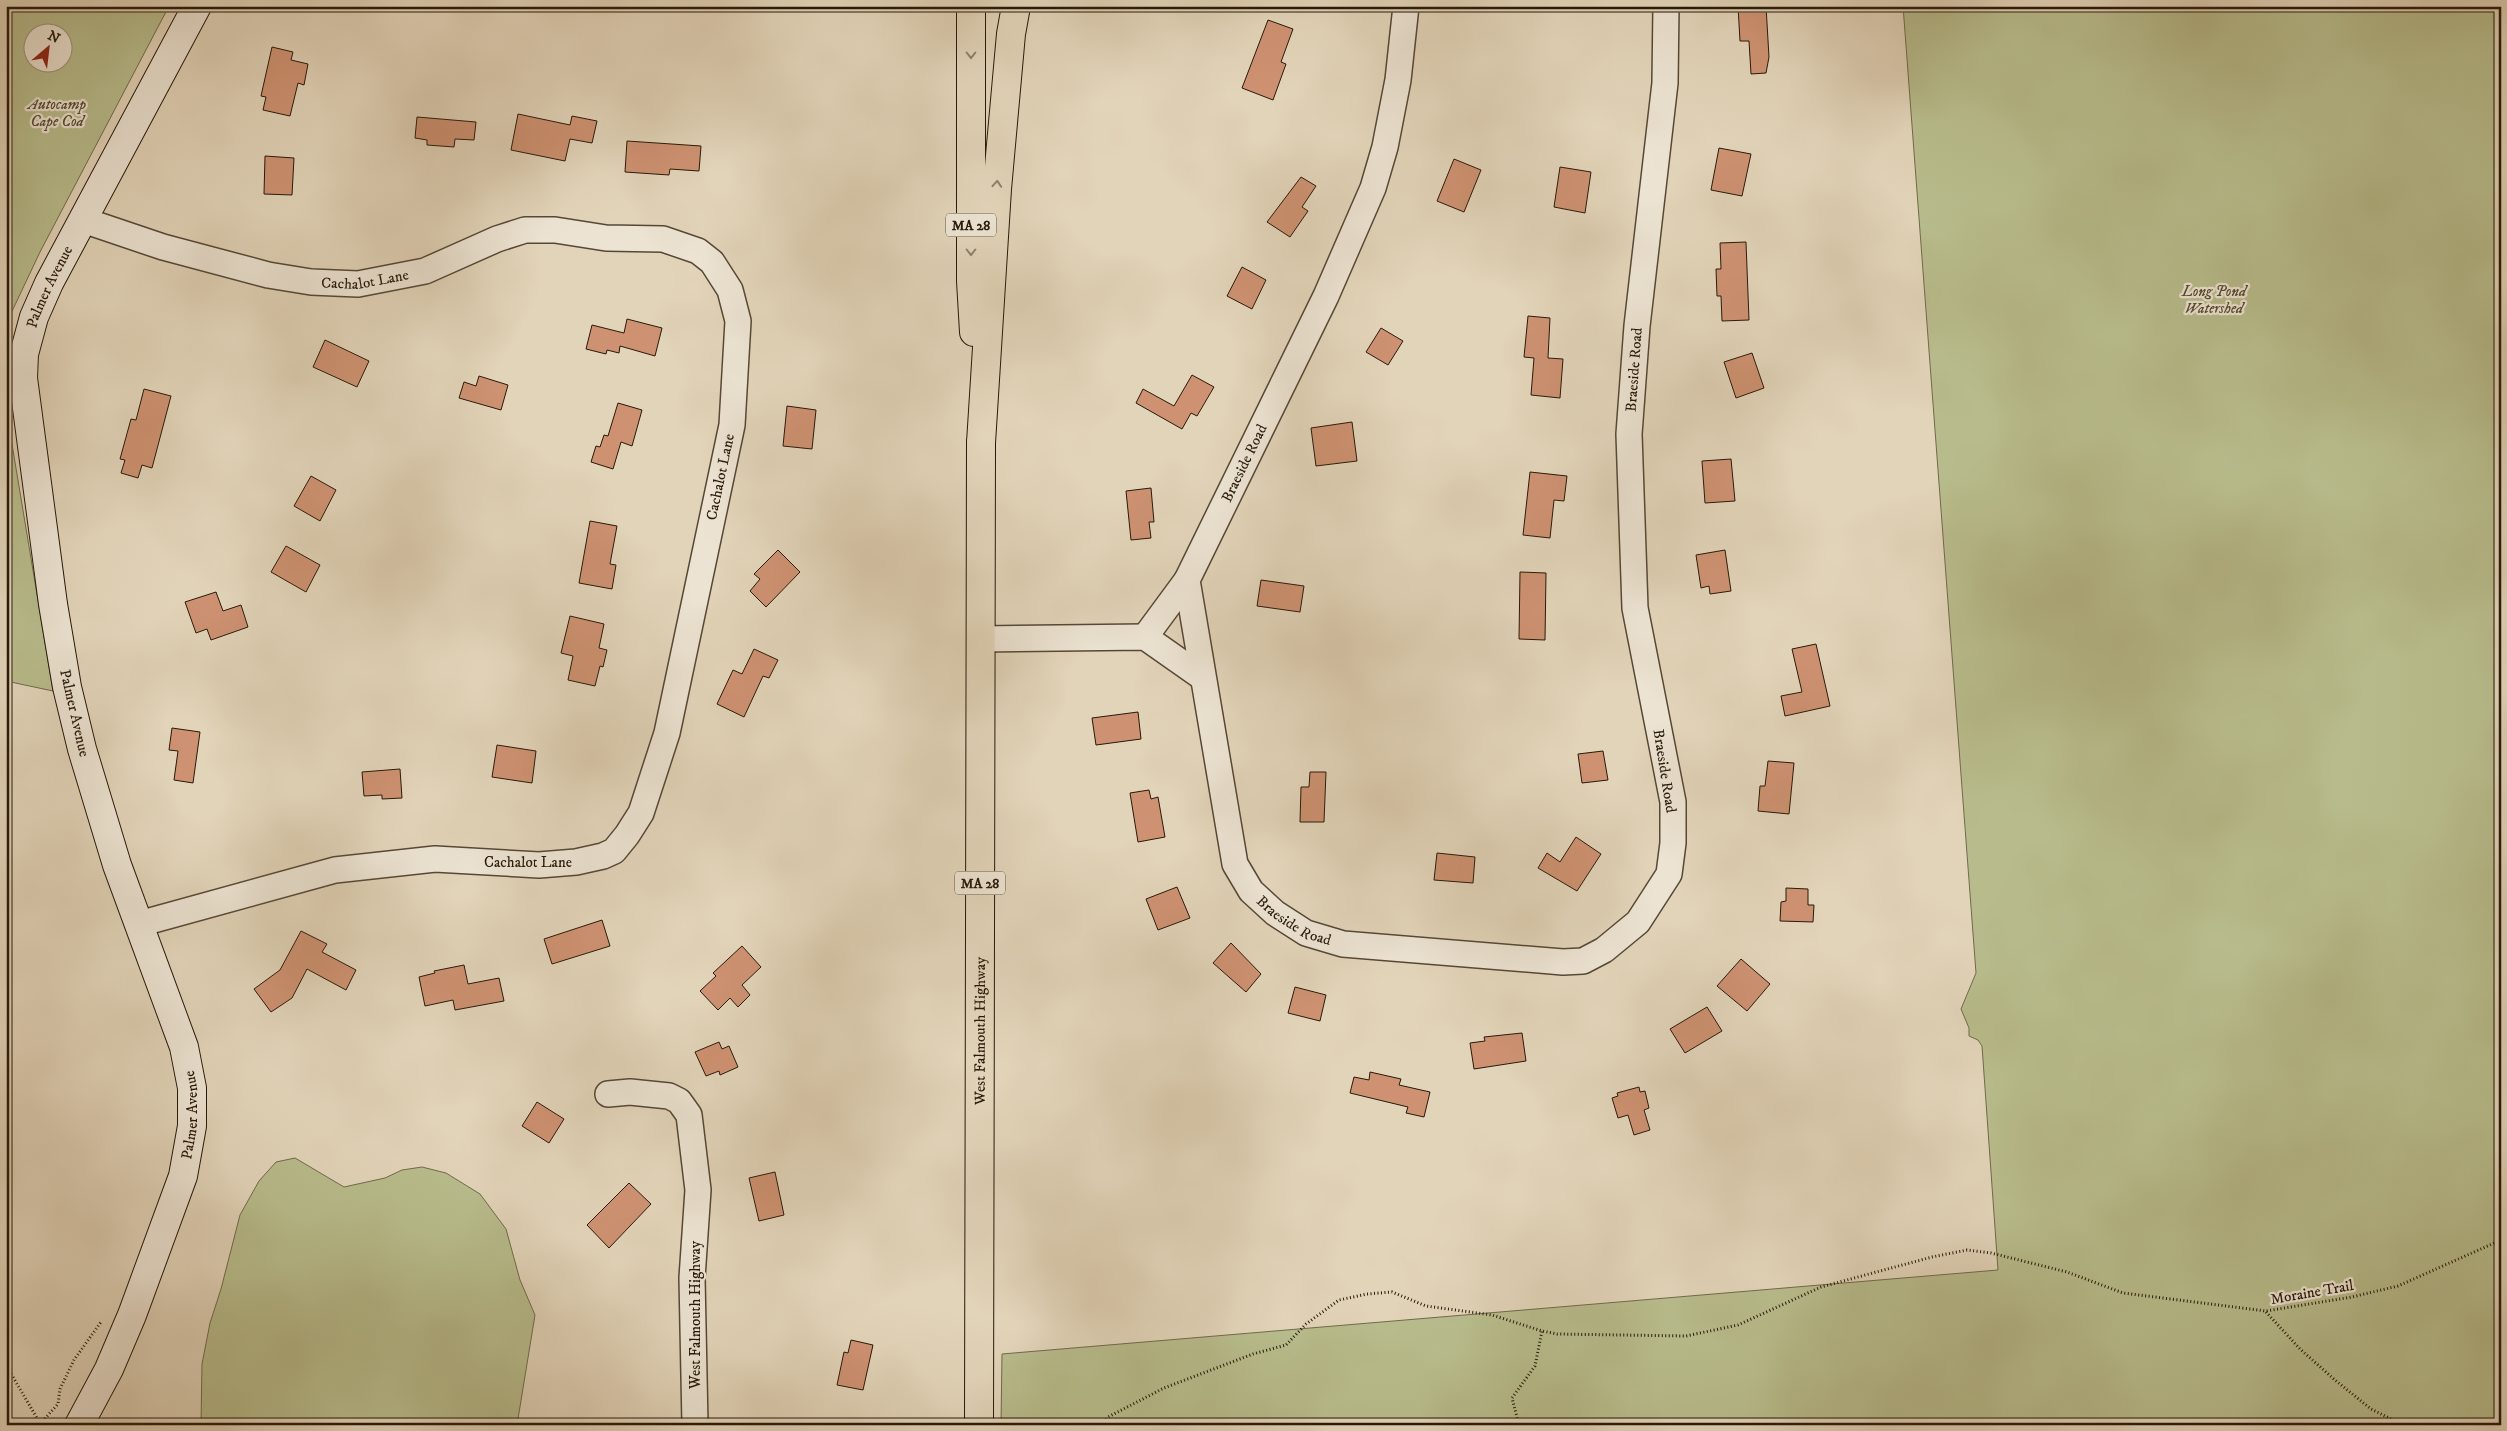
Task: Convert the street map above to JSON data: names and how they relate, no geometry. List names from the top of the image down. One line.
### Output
{"streets":{"highway":["MA 28","West Falmouth Highway"],"main road":["Palmer Avenue"],"street":["Cachalot Lane","Braeside Road"],"path":["Moraine Trail"]},"crossings":[["MA 28","West Falmouth Highway"],["Cachalot Lane","Palmer Avenue"]],"parks":["Autocamp Cape Cod","Long Pond Watershed"],"north":"top right"}
